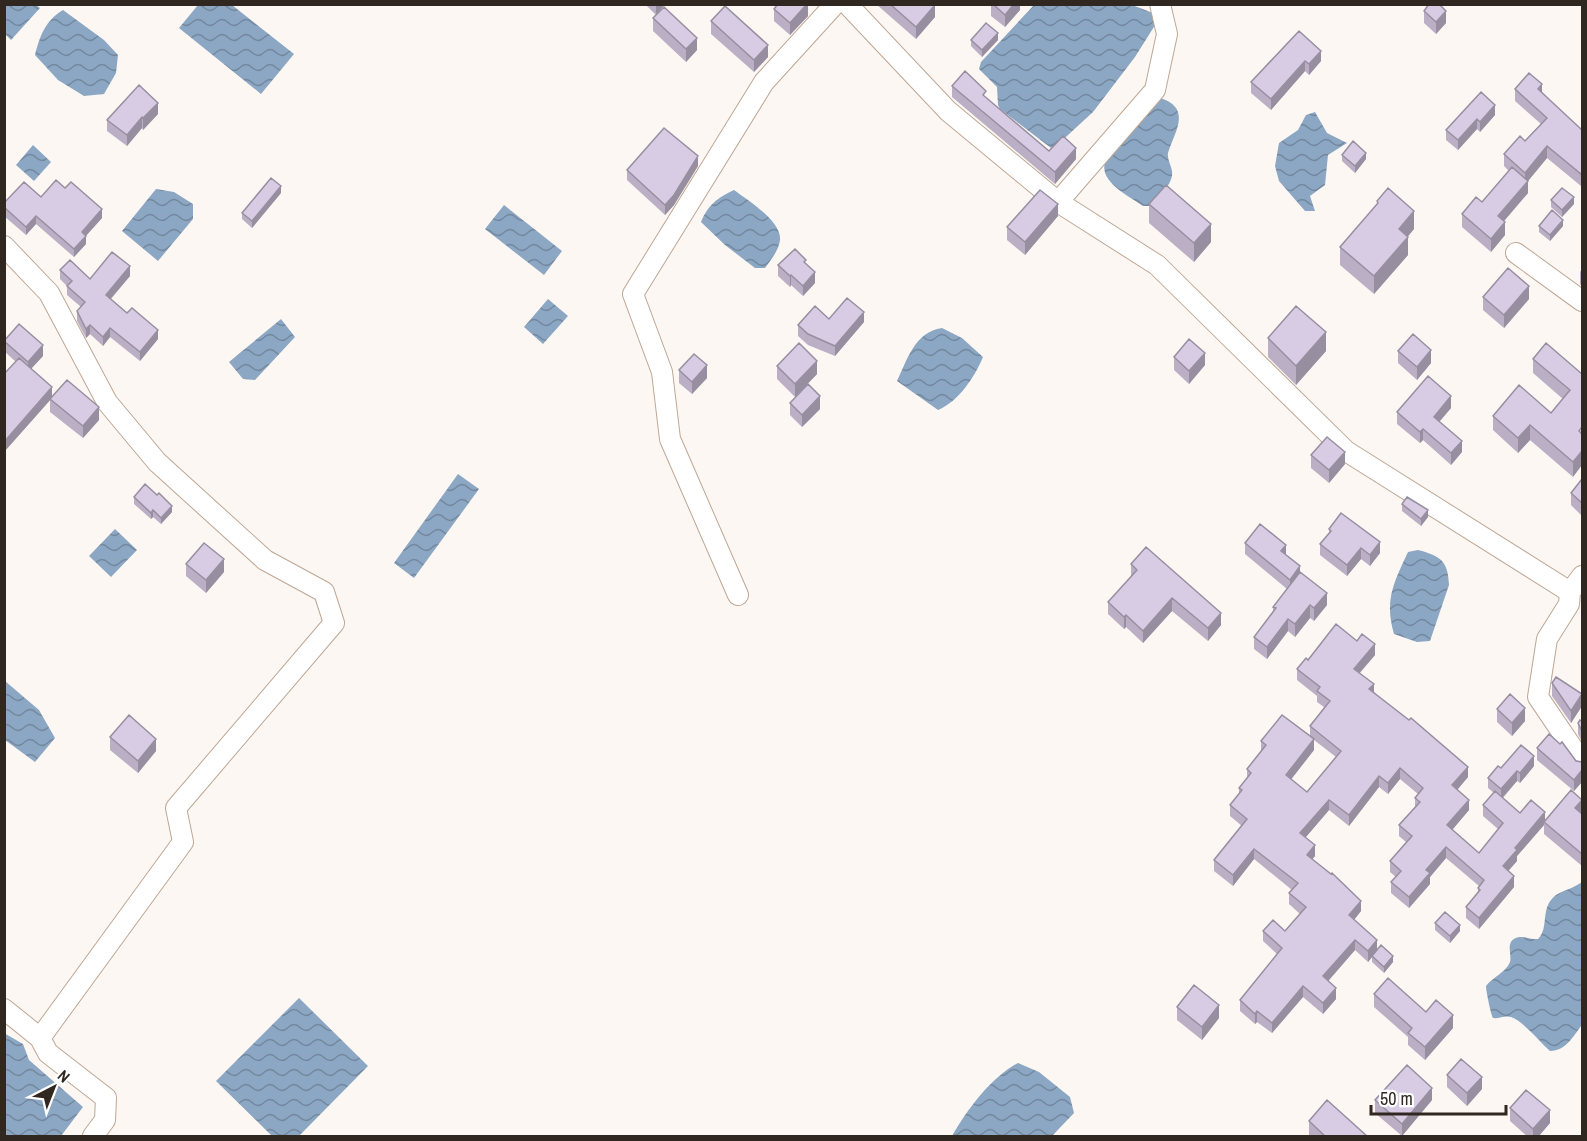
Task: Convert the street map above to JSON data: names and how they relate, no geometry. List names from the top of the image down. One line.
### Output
{"scale_bar":"50 m","north":"top right"}
